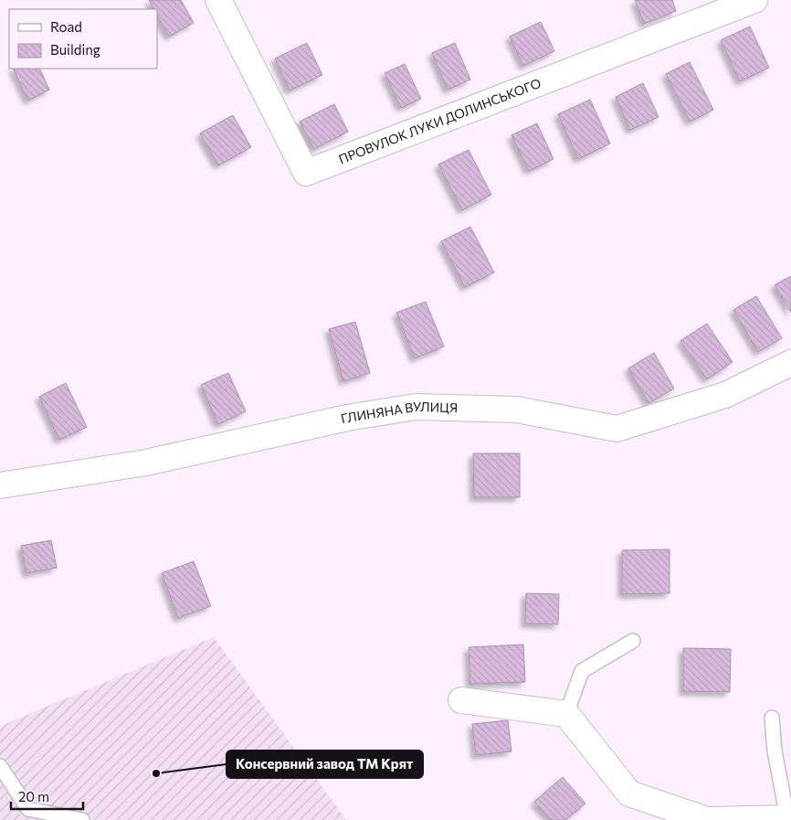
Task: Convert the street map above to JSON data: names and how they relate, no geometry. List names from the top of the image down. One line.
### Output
{"streets":{"street":["ПРОВУЛОК ЛУКИ ДОЛИНСЬКОГО","ГЛИНЯНА ВУЛИЦЯ"]},"places":["Консервний завод ТМ Крят"],"legend":["Road","Building"],"scale_bar":"20 m"}
